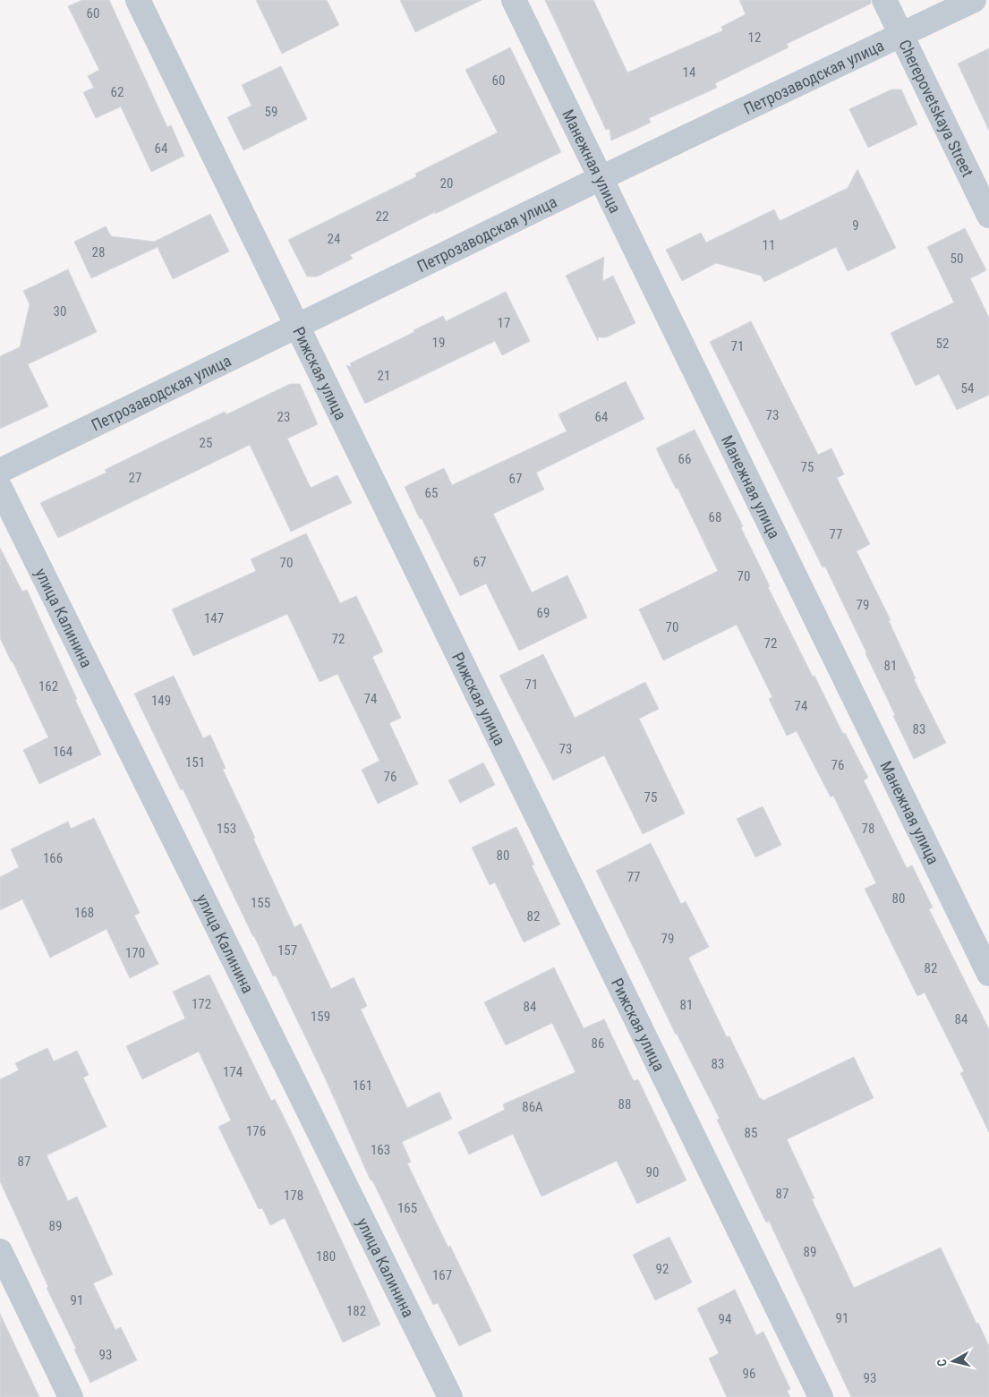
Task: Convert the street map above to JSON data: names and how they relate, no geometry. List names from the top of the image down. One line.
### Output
{"streets":{"street":["Петрозаводская улица","Cherepovetskaya Street","Манежная улица","Рижская улица","улица Калинина"]},"crossings":[["Петрозаводская улица","Cherepovetskaya Street"],["Петрозаводская улица","Манежная улица"],["Петрозаводская улица","Рижская улица"]],"house_numbers":["60","12","14","60","62","59","64","20","22","9","24","11","28","50","30","17","19","52","71","21","54","73","23","64","25","66","75","27","67","65","68","77","67","70","70","79","69","147","70","72","72","81","71","162","74","149","74","83","73","164","151","76","76","75","153","78","80","166","77","80","155","168","82","79","157","170","82","172","81","84","159","84","86","83","174","161","88","86А","176","85","163","87","90","87","178","165","89","89","180","92","167","91","182","91","94","93","96","93"],"north":"left"}
